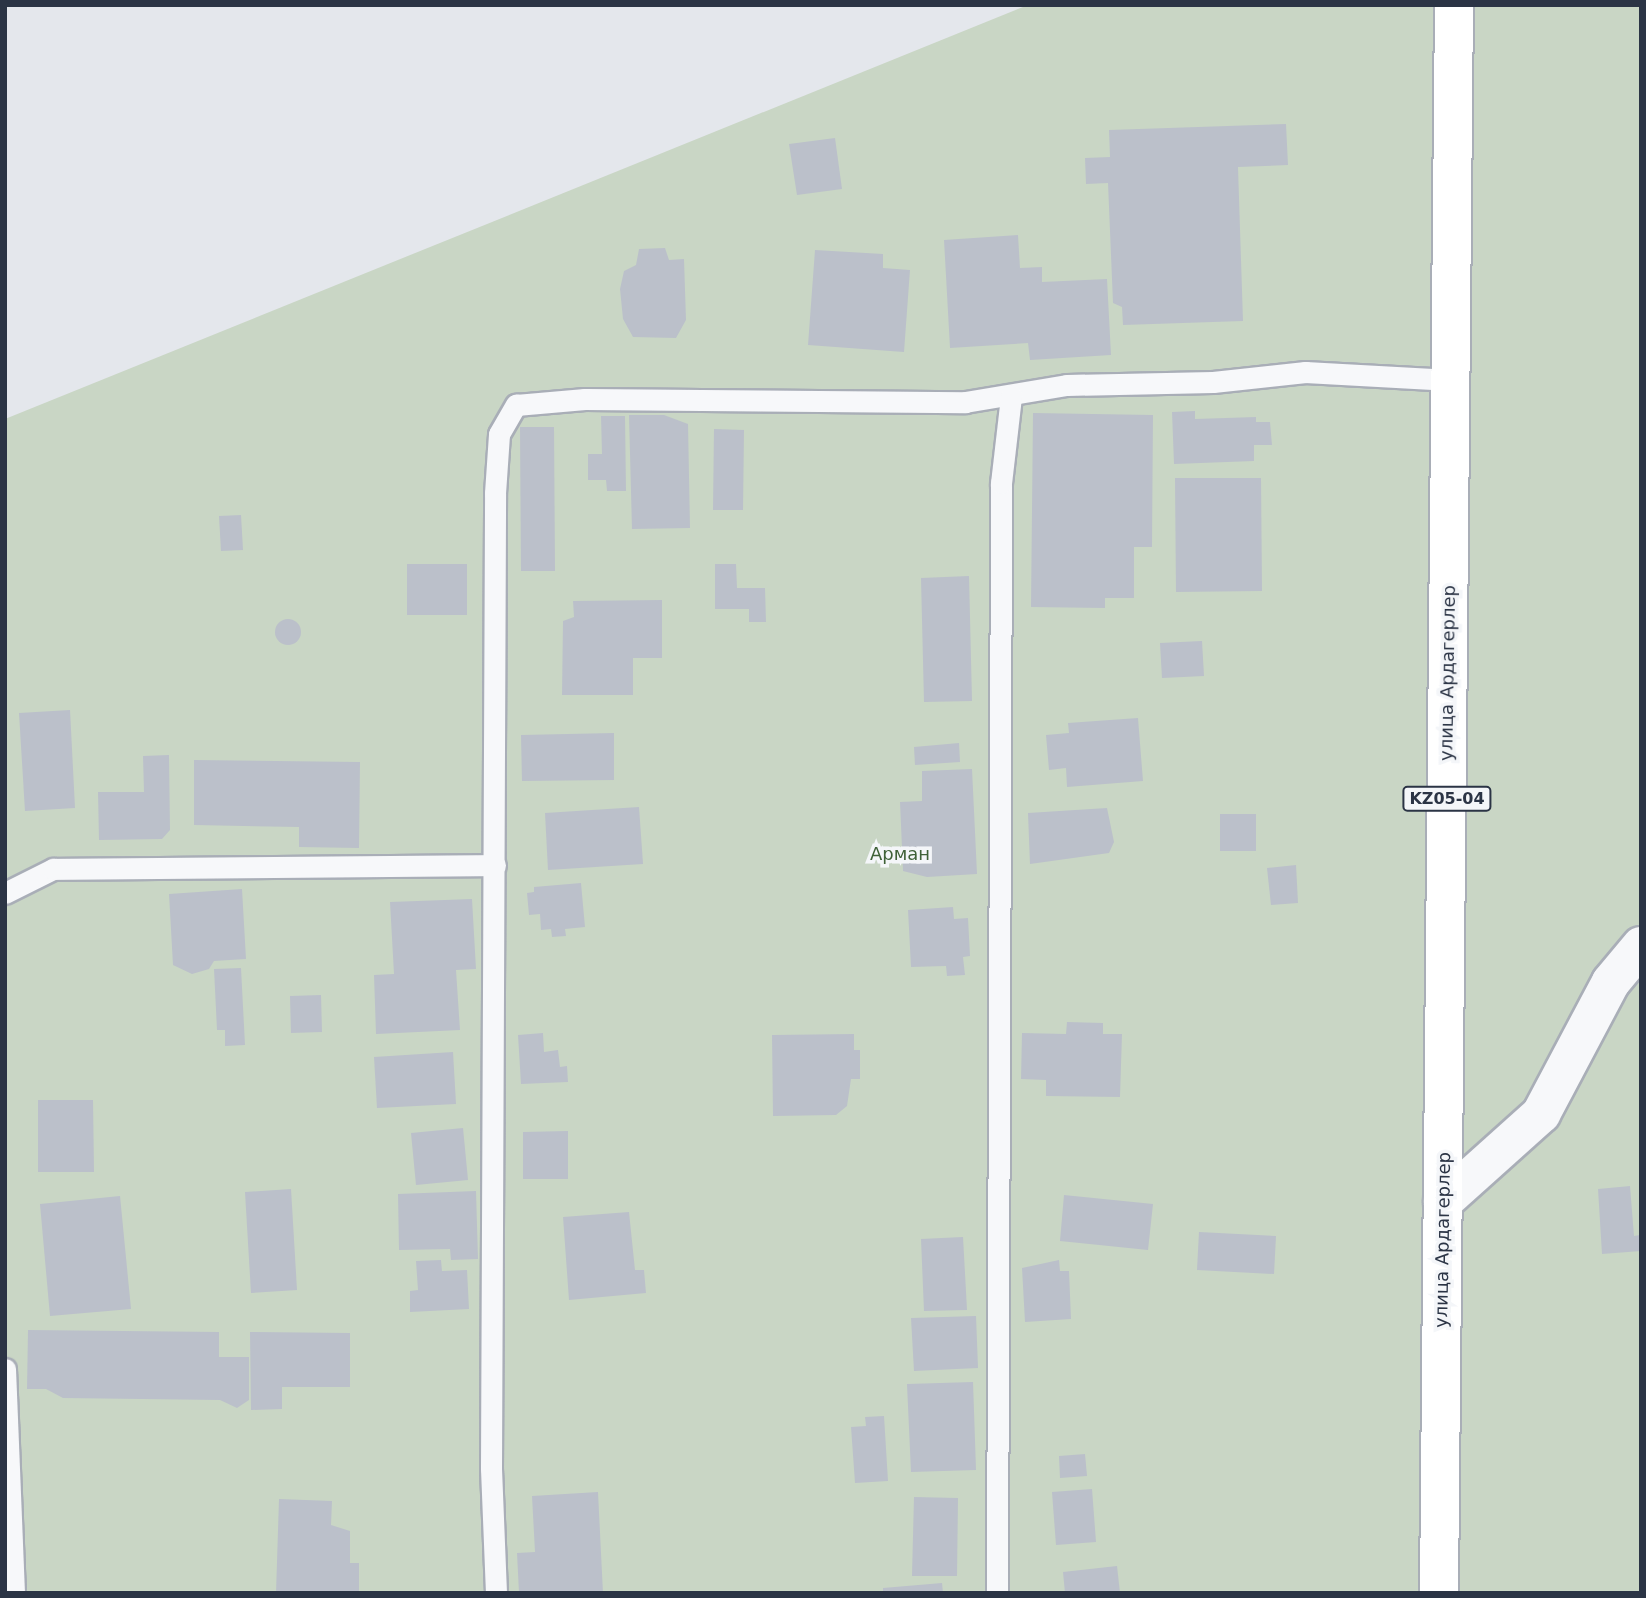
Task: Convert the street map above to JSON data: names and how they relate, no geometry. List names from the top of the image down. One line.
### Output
{"streets":{"main road":["улица Ардагерлер","KZ05-04"]},"parks":["Арман"]}
